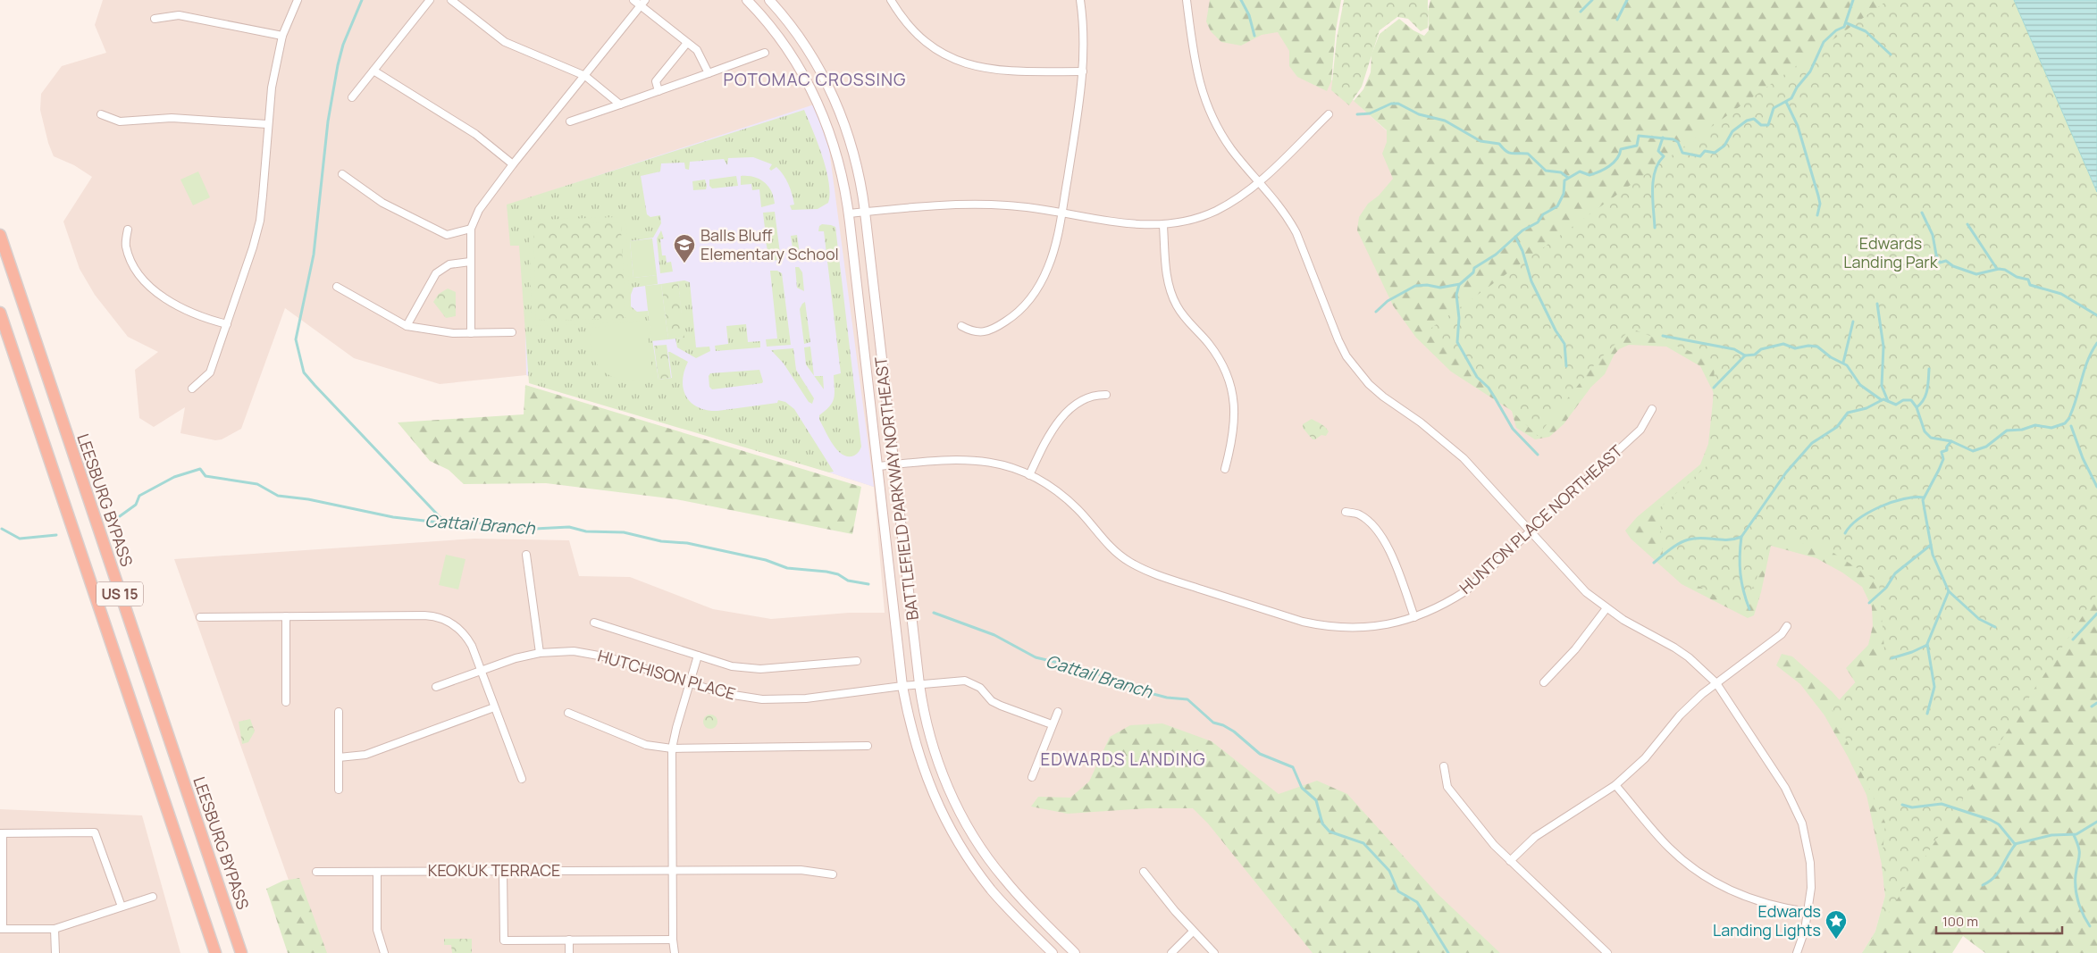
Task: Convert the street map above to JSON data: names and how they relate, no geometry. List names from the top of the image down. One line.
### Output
{"streets":{"highway":["LEESBURG BYPASS","US 15"],"main road":["BATTLEFIELD PARKWAY NORTHEAST"],"street":["HUNTON PLACE NORTHEAST","HUTCHISON PLACE","KEOKUK TERRACE"]},"crossings":[["BATTLEFIELD PARKWAY NORTHEAST","HUNTON PLACE NORTHEAST"],["BATTLEFIELD PARKWAY NORTHEAST","HUTCHISON PLACE"]],"districts":["POTOMAC CROSSING","EDWARDS LANDING"],"water":["Cattail Branch"],"parks":["Edwards Landing Park"],"places":{"school or university":["Balls Bluff Elementary School"],"place":["Edwards Landing Lights"]},"scale_bar":"100 m"}
